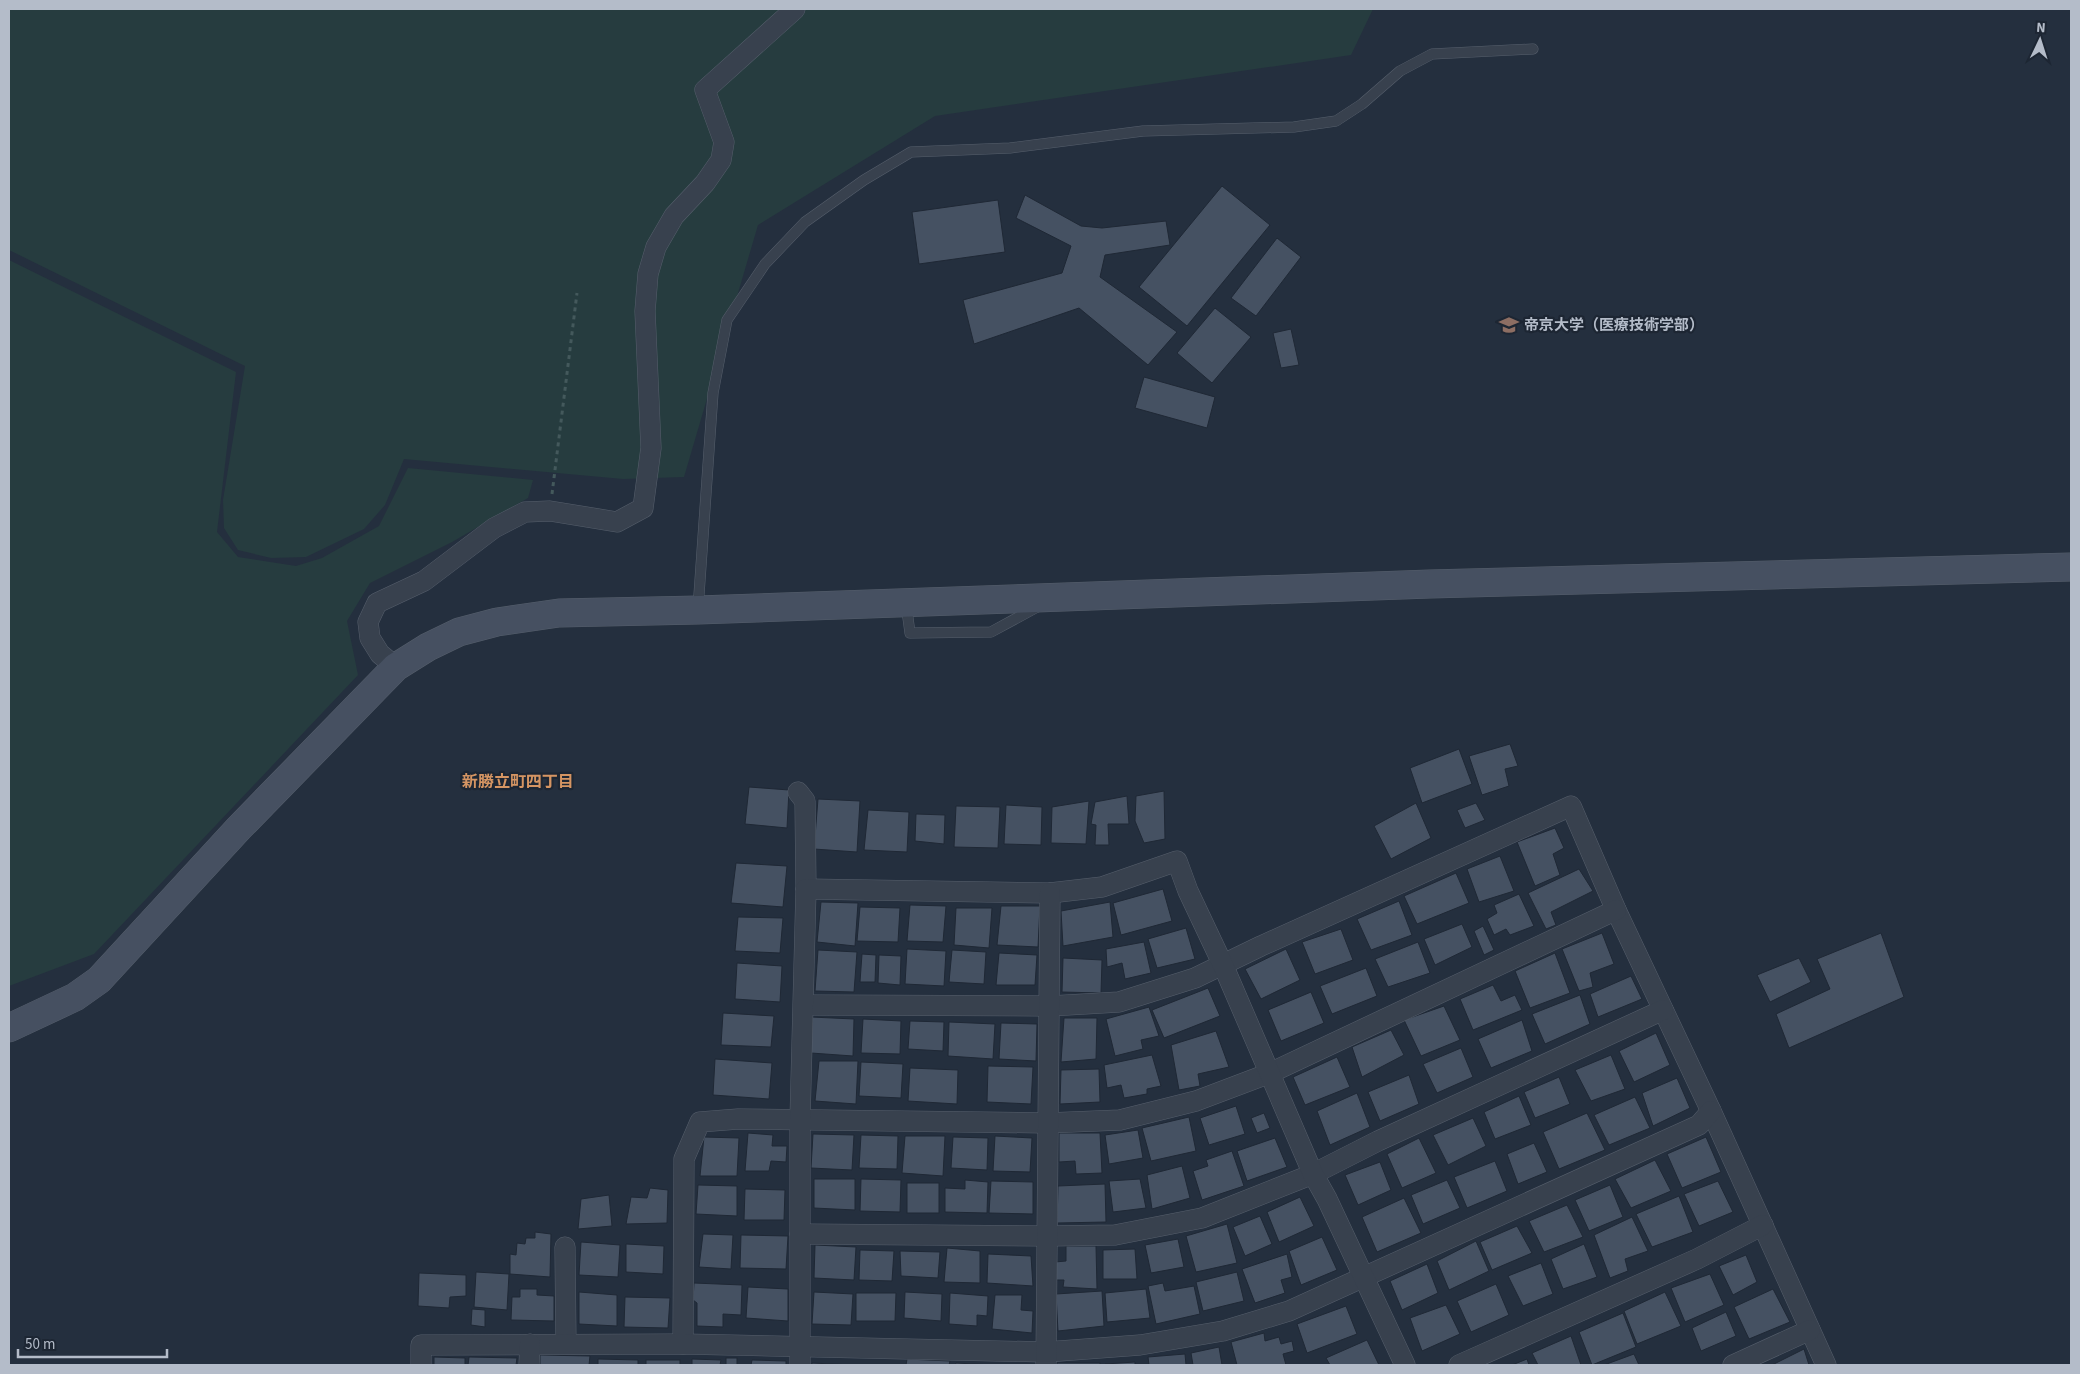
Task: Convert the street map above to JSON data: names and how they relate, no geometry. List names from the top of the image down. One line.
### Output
{"districts":["新勝立町四丁目"],"places":{"school or university":["帝京大学（医療技術学部）"]},"scale_bar":"50 m","north":"top"}
